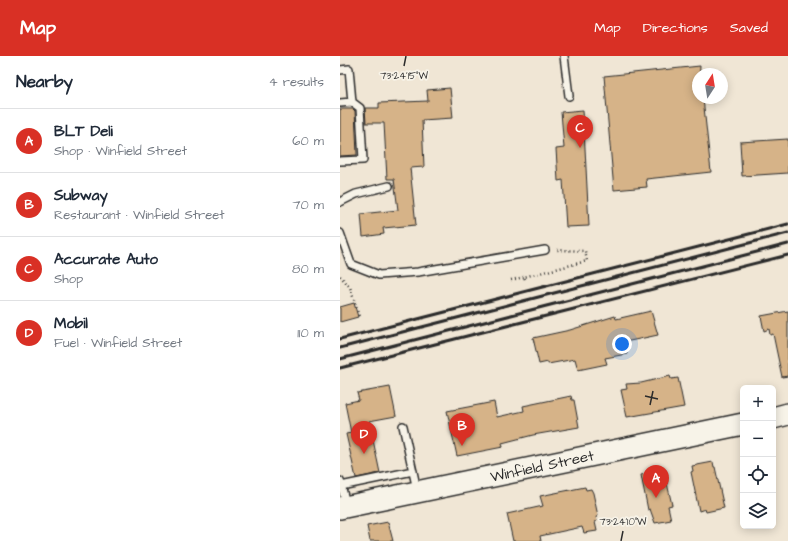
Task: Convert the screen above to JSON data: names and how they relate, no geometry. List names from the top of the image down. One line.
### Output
{"streets":{"main road":["Winfield Street"]},"north":"top","page":{"header":"Map","nav":["Map","Directions","Saved"],"heading":["Nearby","4 results"],"list":[{"mark":"A","name":"BLT Deli","note":"Shop · Winfield Street","value":"60 m"},{"mark":"B","name":"Subway","note":"Restaurant · Winfield Street","value":"70 m"},{"mark":"C","name":"Accurate Auto","note":"Shop","value":"80 m"},{"mark":"D","name":"Mobil","note":"Fuel · Winfield Street","value":"110 m"}],"pins":["C","B","D","A"],"map_buttons":["+","−"]},"coordinates":["73°24'15\"W","73°24'10\"W"]}
